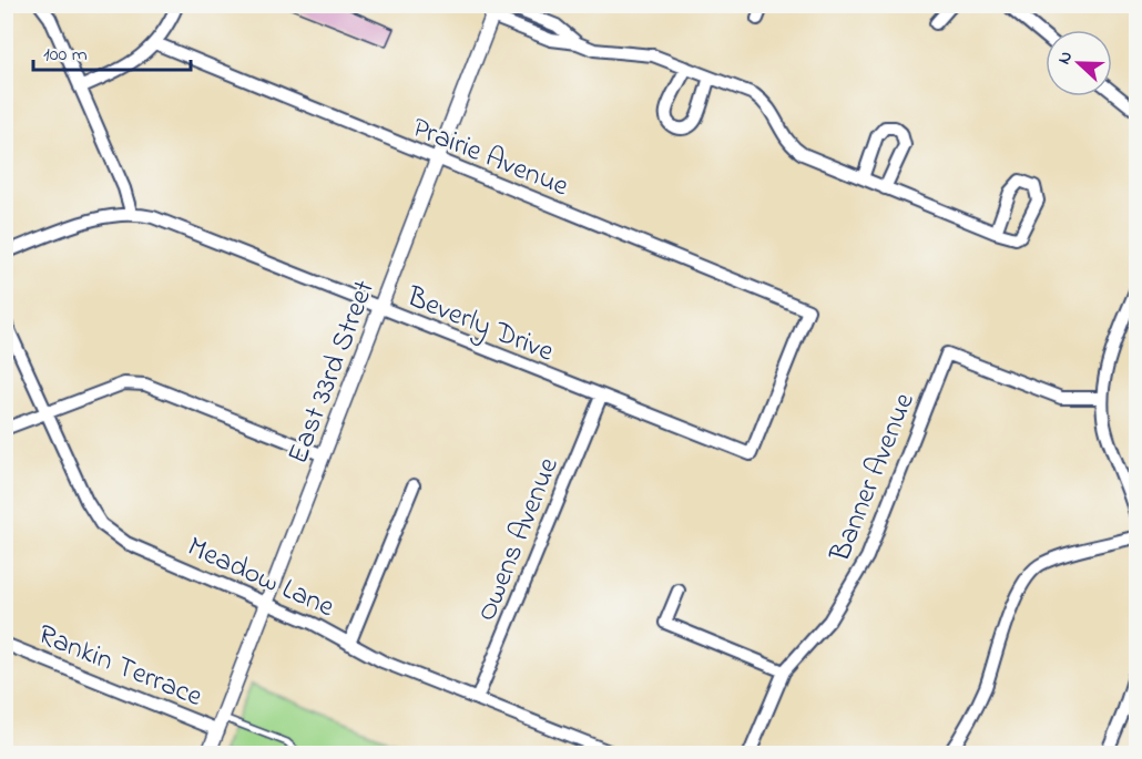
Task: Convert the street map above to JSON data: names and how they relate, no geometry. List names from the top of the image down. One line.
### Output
{"streets":{"street":["Prairie Avenue","Beverly Drive","East 33rd Street","Banner Avenue","Owens Avenue","Meadow Lane","Rankin Terrace"]},"crossings":[["Prairie Avenue","Beverly Drive"],["Prairie Avenue","East 33rd Street"],["Beverly Drive","East 33rd Street"],["Beverly Drive","Owens Avenue"],["East 33rd Street","Meadow Lane"],["East 33rd Street","Rankin Terrace"],["Owens Avenue","Meadow Lane"]],"scale_bar":"100 m","north":"left"}
